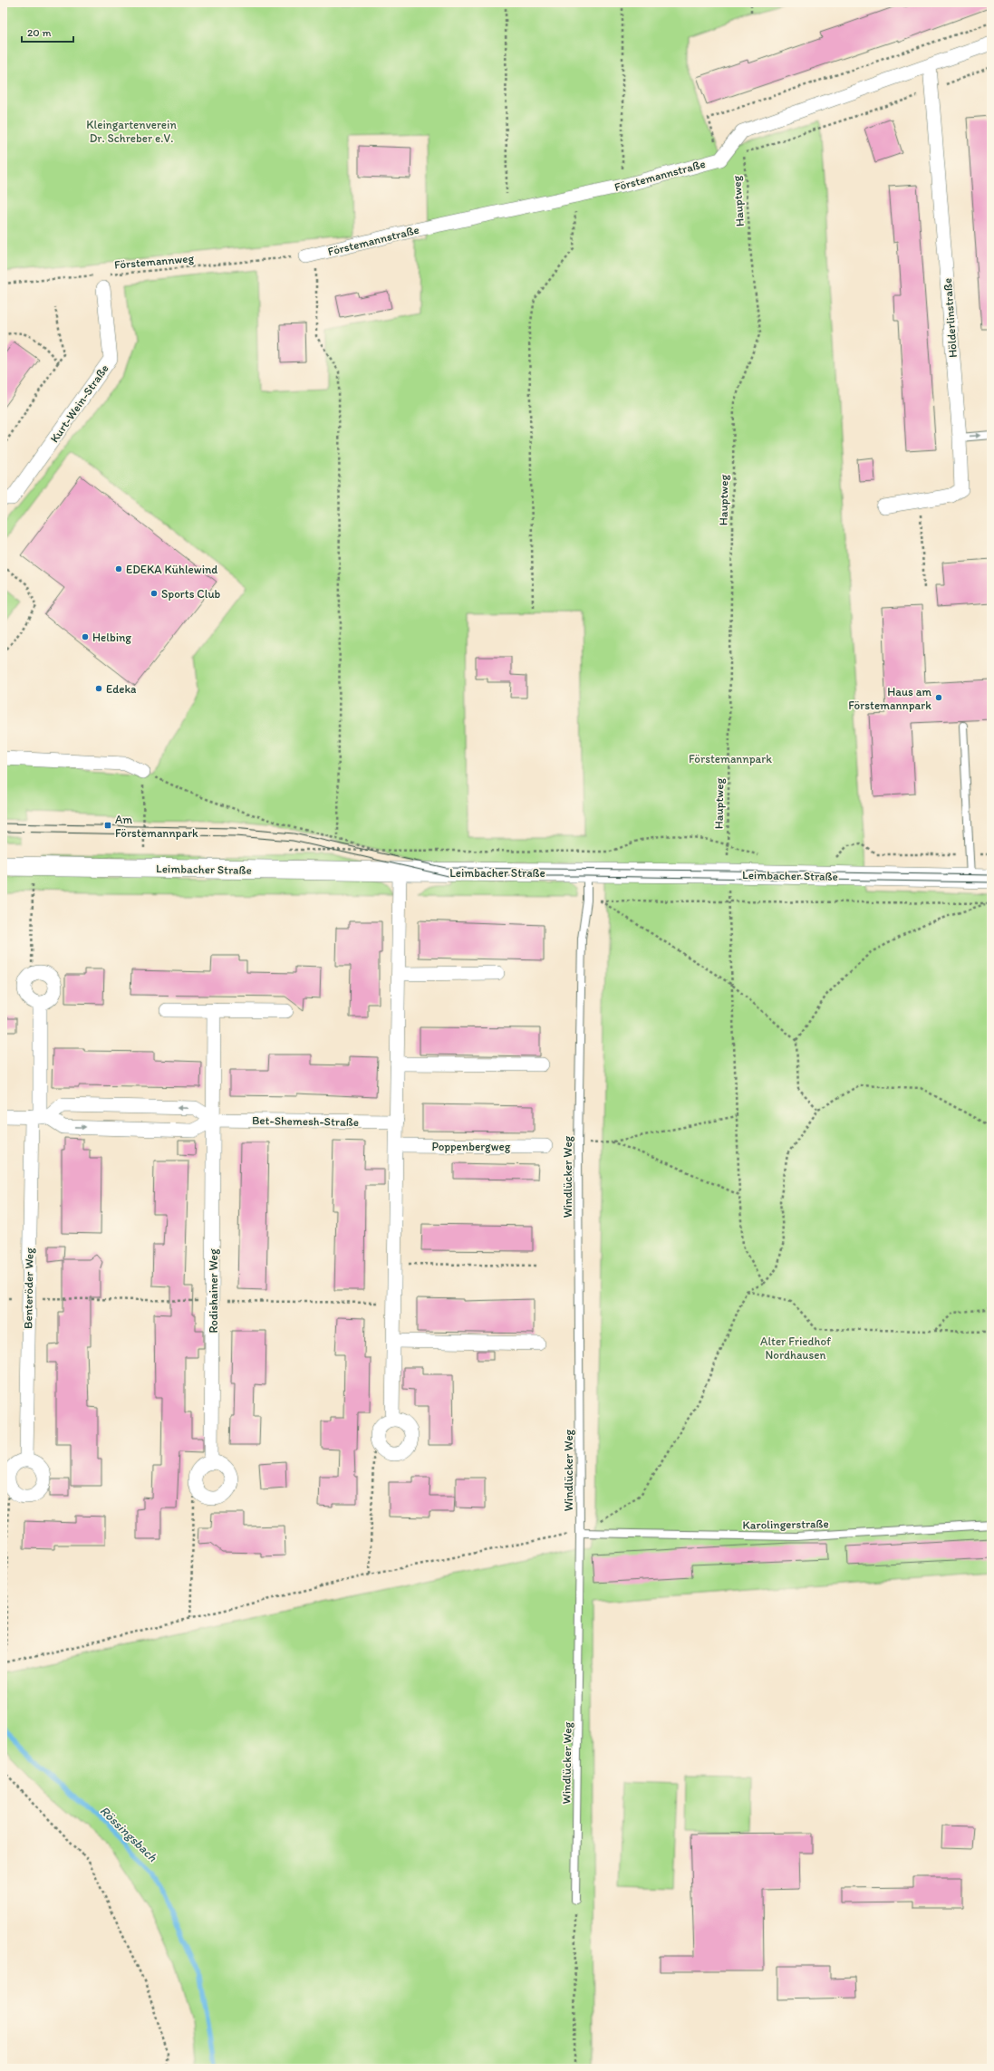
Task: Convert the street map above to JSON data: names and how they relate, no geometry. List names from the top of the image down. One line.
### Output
{"streets":{"street":["Förstemannstraße","Hölderlinstraße","Kurt-Wein-Straße","Leimbacher Straße","Bet-Shemesh-Straße","Poppenbergweg","Benteröder Weg","Rodishainer Weg"],"lane":["Windlücker Weg","Karolingerstraße"],"path":["Hauptweg","Förstemannweg"]},"crossings":[["Förstemannstraße","Hauptweg"],["Förstemannstraße","Förstemannweg"],["Hauptweg","Leimbacher Straße"],["Förstemannweg","Kurt-Wein-Straße"],["Leimbacher Straße","Windlücker Weg"],["Bet-Shemesh-Straße","Benteröder Weg"],["Bet-Shemesh-Straße","Rodishainer Weg"],["Windlücker Weg","Karolingerstraße"]],"water":["Rössingsbach"],"parks":["Kleingartenverein Dr. Schreber e.V.","Förstemannpark","Alter Friedhof Nordhausen"],"places":{"other":["EDEKA Kühlewind","Sports Club","Helbing","Edeka","Haus am Förstemannpark"],"transit":["Am Förstemannpark"]},"scale_bar":"20 m"}
